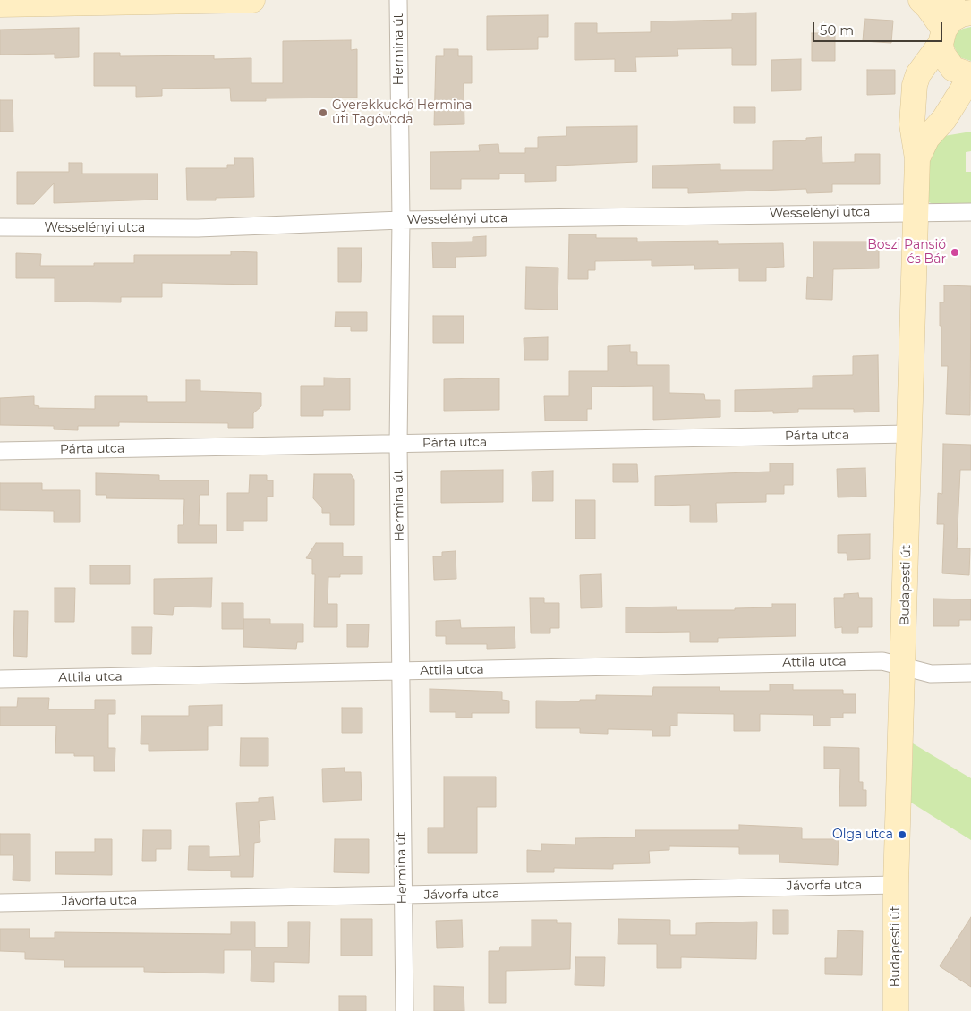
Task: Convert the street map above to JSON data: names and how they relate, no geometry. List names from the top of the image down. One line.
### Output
{"streets":{"street":["Hermina út","Wesselényi utca","Párta utca","Budapesti út","Attila utca","Jávorfa utca"]},"crossings":[["Hermina út","Wesselényi utca"],["Hermina út","Párta utca"],["Hermina út","Attila utca"],["Hermina út","Jávorfa utca"],["Wesselényi utca","Budapesti út"],["Párta utca","Budapesti út"],["Budapesti út","Attila utca"],["Budapesti út","Jávorfa utca"]],"places":["Gyerekkuckó Hermina úti Tagóvoda","Boszi Pansió és Bár","Olga utca"],"scale_bar":"50 m"}
